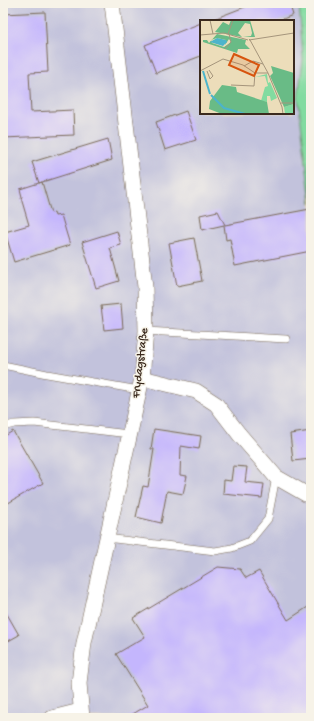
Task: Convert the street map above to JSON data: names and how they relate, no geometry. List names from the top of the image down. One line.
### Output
{"streets":{"street":["Frydagstraße"]}}
